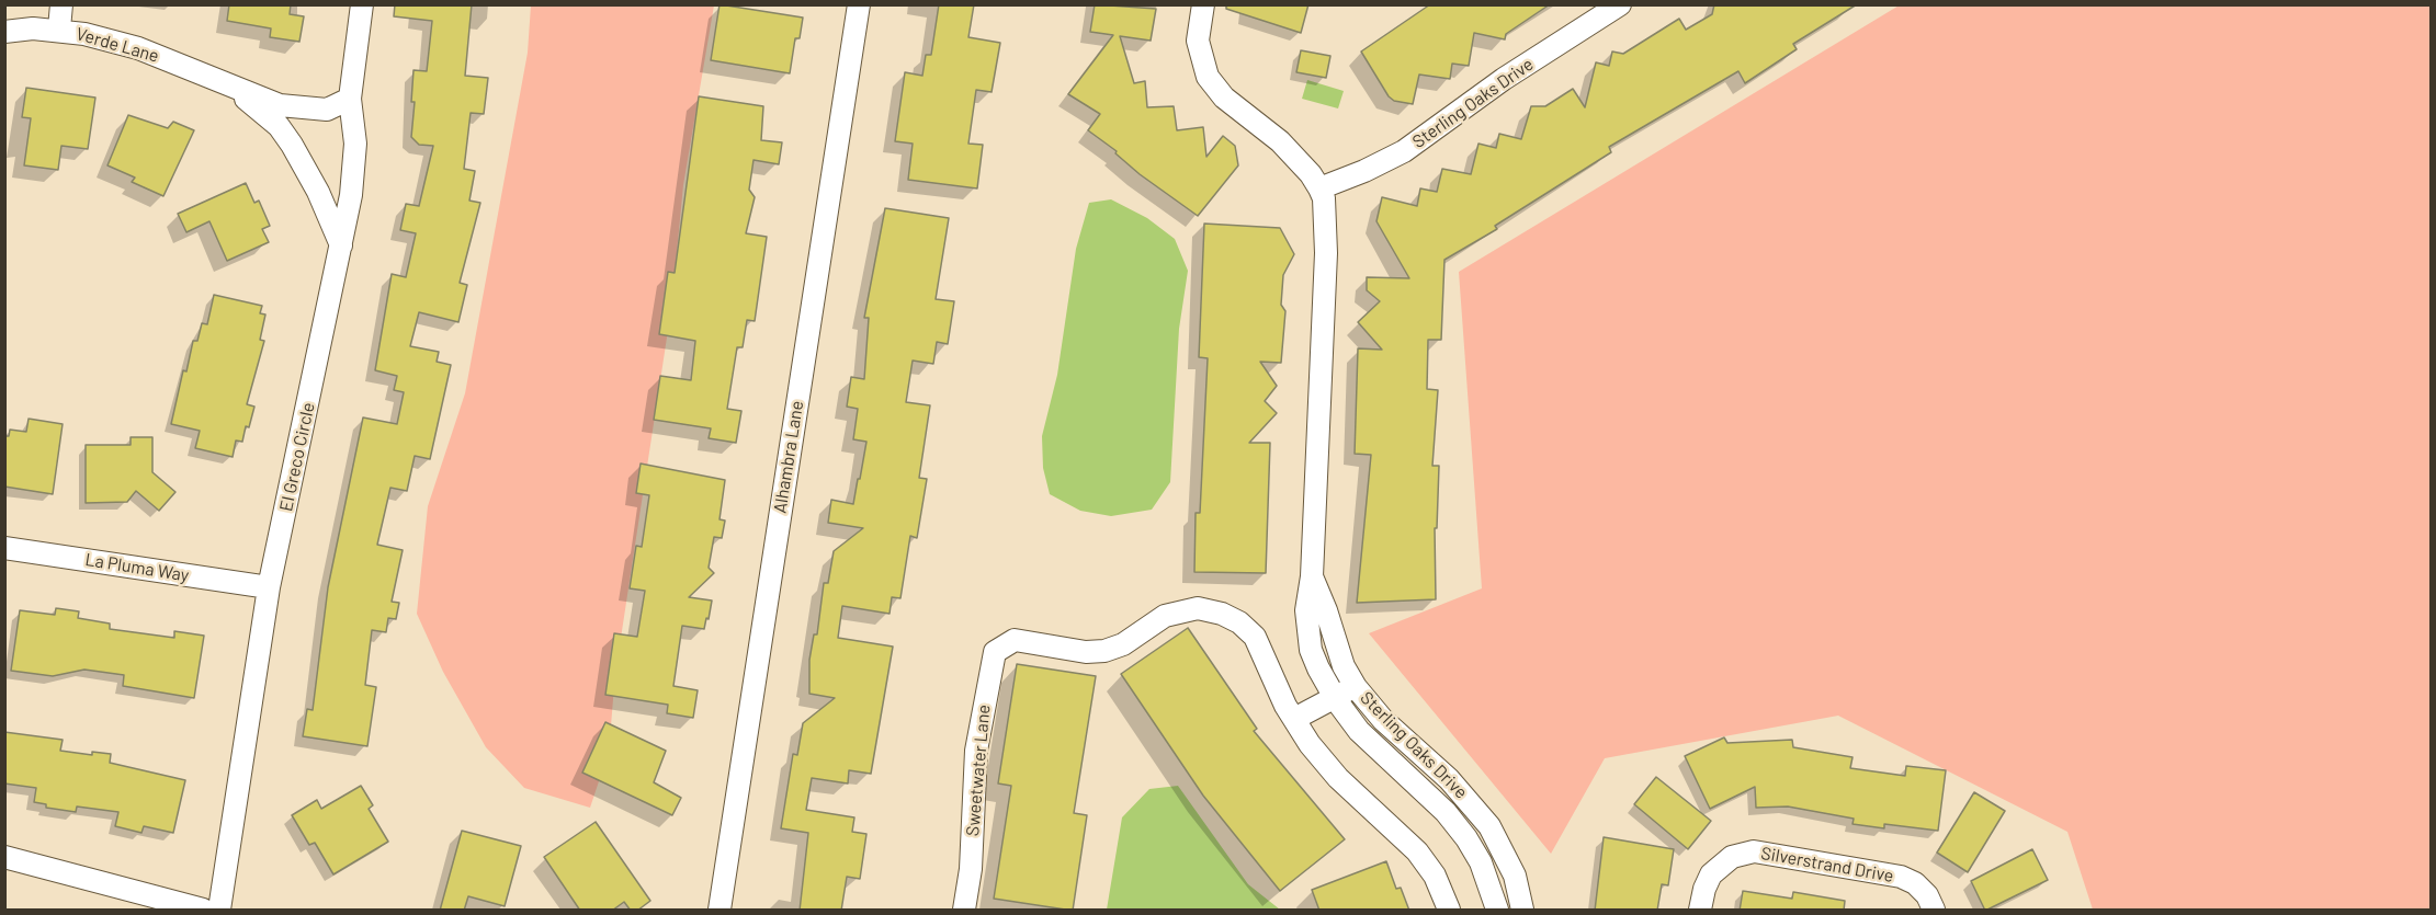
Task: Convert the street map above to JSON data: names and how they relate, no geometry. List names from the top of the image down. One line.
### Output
{"streets":{"street":["Verde Lane","Sterling Oaks Drive","El Greco Circle","Alhambra Lane","La Pluma Way","Sweetwater Lane","Silverstrand Drive"]},"crossings":[["Verde Lane","El Greco Circle"],["El Greco Circle","La Pluma Way"]]}
